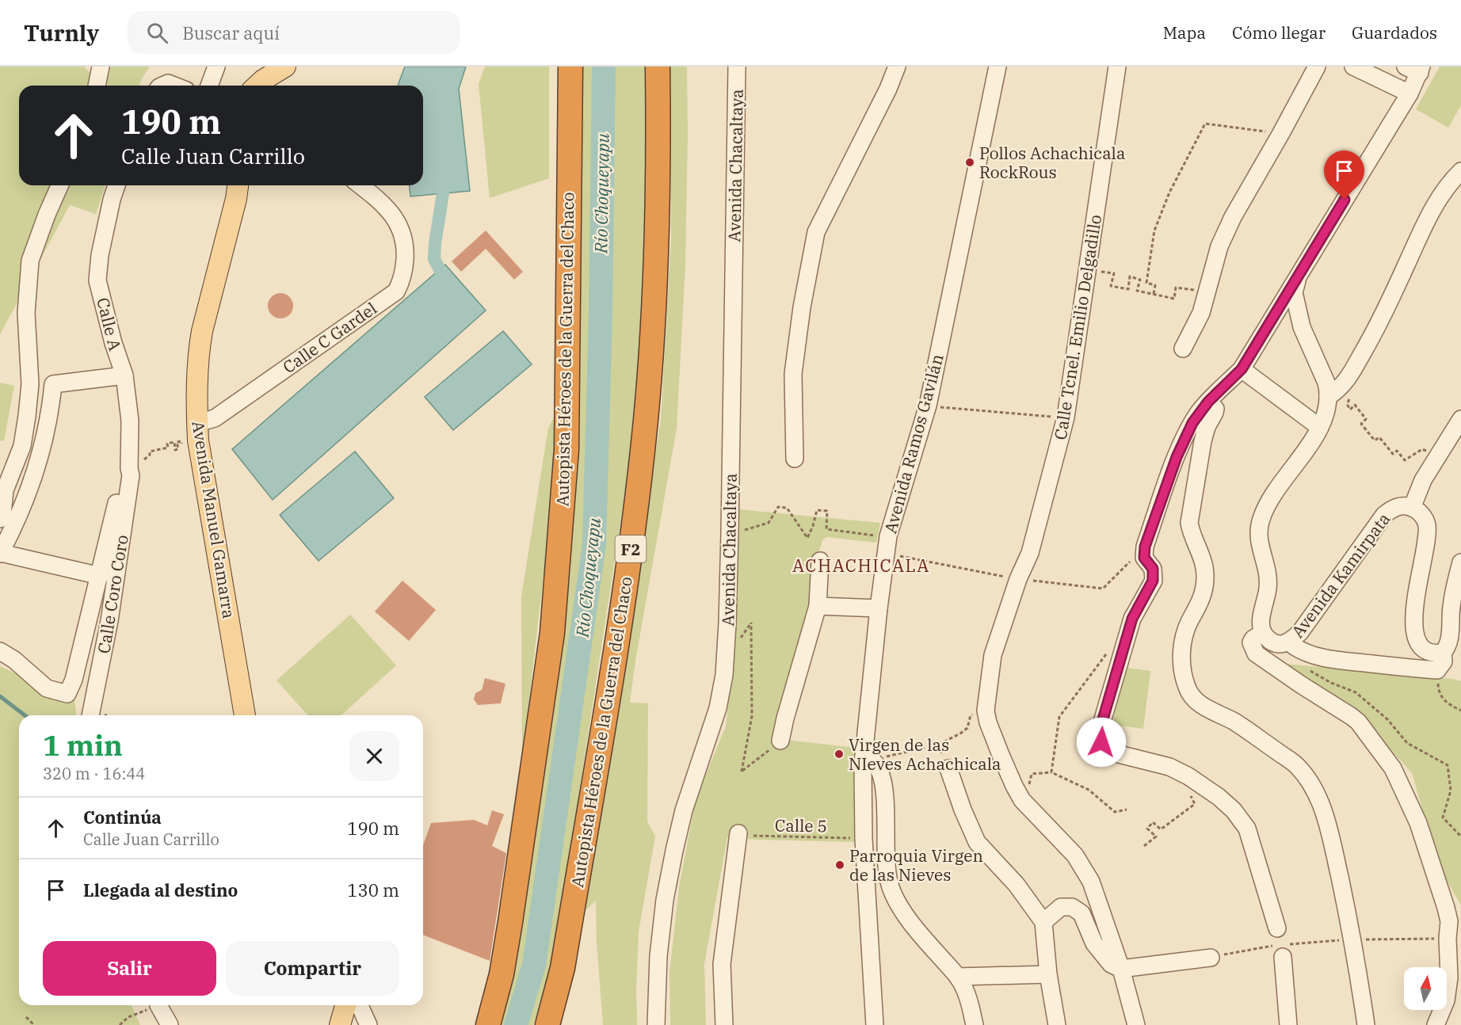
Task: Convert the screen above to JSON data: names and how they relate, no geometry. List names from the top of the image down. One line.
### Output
{"streets":{"highway":["Autopista Héroes de la Guerra del Chaco","F2"],"main road":["Avenida Manuel Gamarra"],"street":["Avenida Chacaltaya","Calle A","Calle Tcnel. Emilio Delgadillo","Calle C Gardel","Avenida Ramos Gavilán","Avenida Kamirpata","Calle Coro Coro"],"path":["Calle 5"]},"crossings":[["Calle A","Calle Coro Coro"],["Calle C Gardel","Avenida Manuel Gamarra"],["Avenida Ramos Gavilán","Calle 5"]],"districts":["ACHACHICALA"],"water":["Río Choqueyapu"],"places":["Pollos Achachicala RockRous","Virgen de las NIeves Achachicala","Parroquia Virgen de las Nieves"],"north":"top","page":{"header":"Turnly","search":"Buscar aquí","nav":["Mapa","Cómo llegar","Guardados"],"turn":["190 m","Calle Juan Carrillo"],"heading":["1 min","320 m · 16:44"],"list":[{"name":"Continúa","note":"Calle Juan Carrillo","value":"190 m"},{"name":"Llegada al destino","value":"130 m"}],"buttons":["Salir","Compartir"]}}
